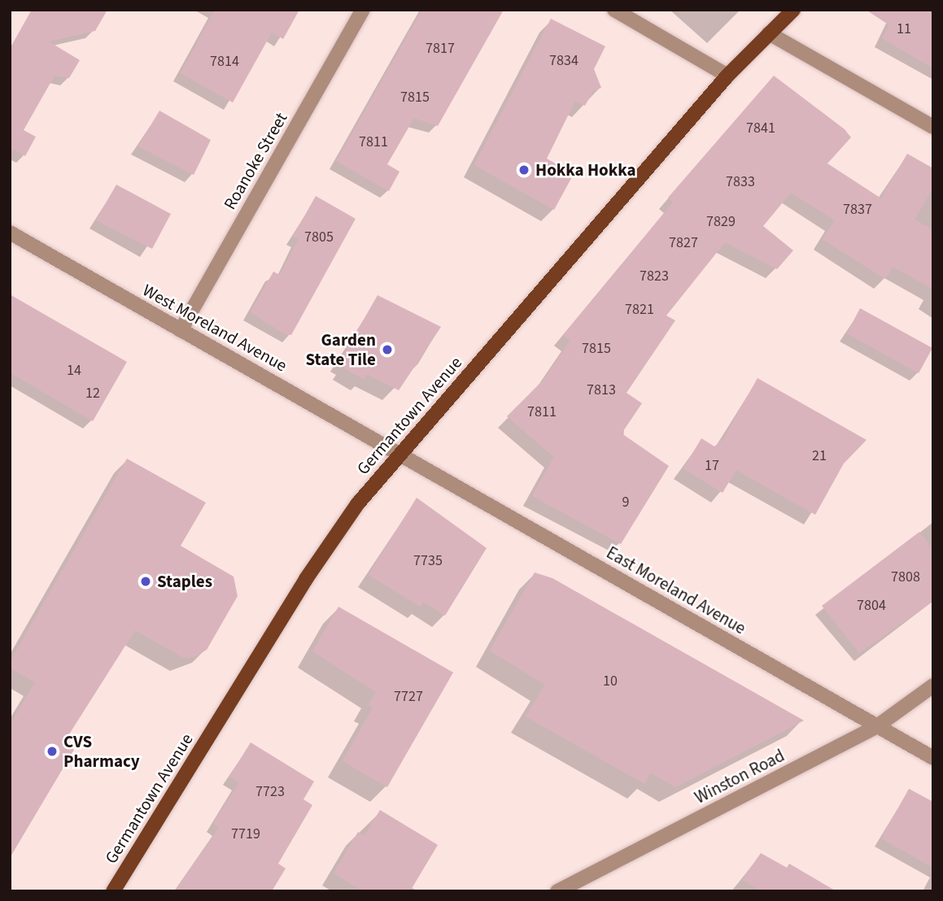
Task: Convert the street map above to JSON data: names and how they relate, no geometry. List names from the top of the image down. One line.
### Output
{"streets":{"main road":["Germantown Avenue"],"street":["Roanoke Street","West Moreland Avenue","East Moreland Avenue","Winston Road"]},"crossings":[["Roanoke Street","West Moreland Avenue"],["West Moreland Avenue","Germantown Avenue"],["West Moreland Avenue","East Moreland Avenue"],["Germantown Avenue","East Moreland Avenue"],["East Moreland Avenue","Winston Road"]],"places":["Hokka Hokka","Garden State Tile","Staples","CVS Pharmacy"],"house_numbers":["11","7817","7834","7814","7815","7841","7811","7833","7837","7829","7805","7827","7823","7821","7815","14","7813","12","7811","21","17","9","7735","7808","7804","10","7727","7723","7719"]}
